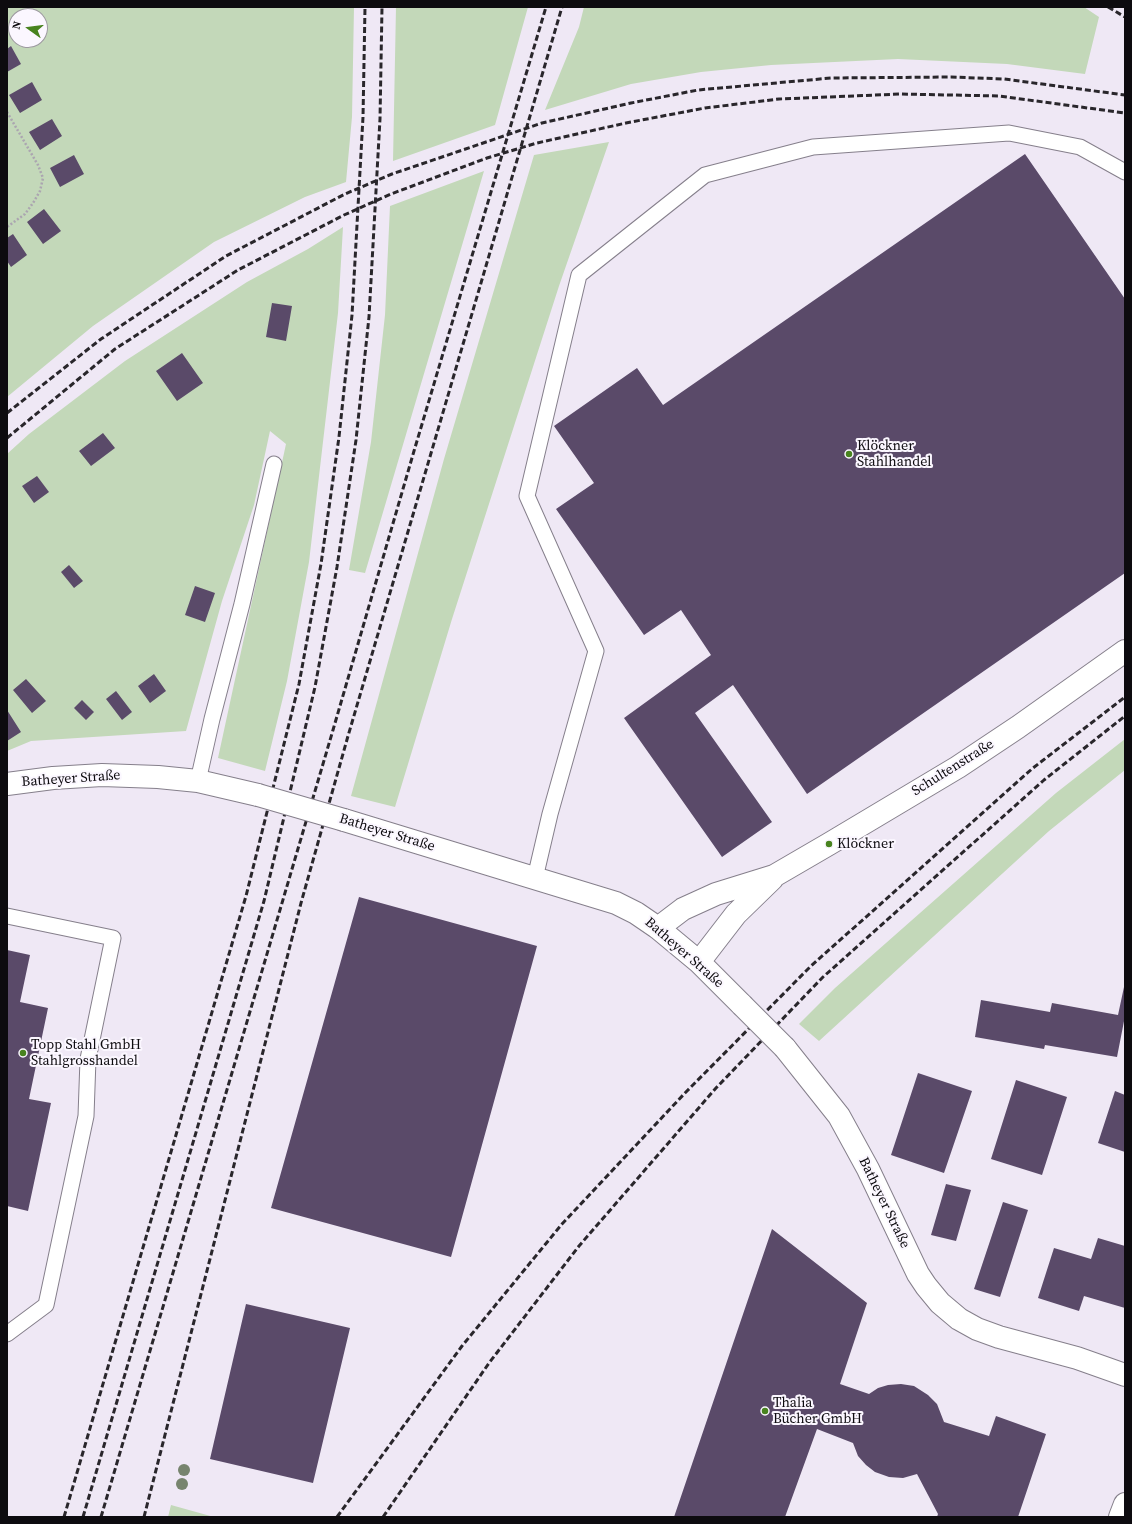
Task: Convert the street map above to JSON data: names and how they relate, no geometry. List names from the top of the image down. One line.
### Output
{"streets":{"street":["Schultenstraße","Batheyer Straße"]},"crossings":[["Schultenstraße","Batheyer Straße"]],"places":["Klöckner Stahlhandel","Klöckner","Topp Stahl GmbH Stahlgrosshandel","Thalia Bücher GmbH"],"north":"left"}
